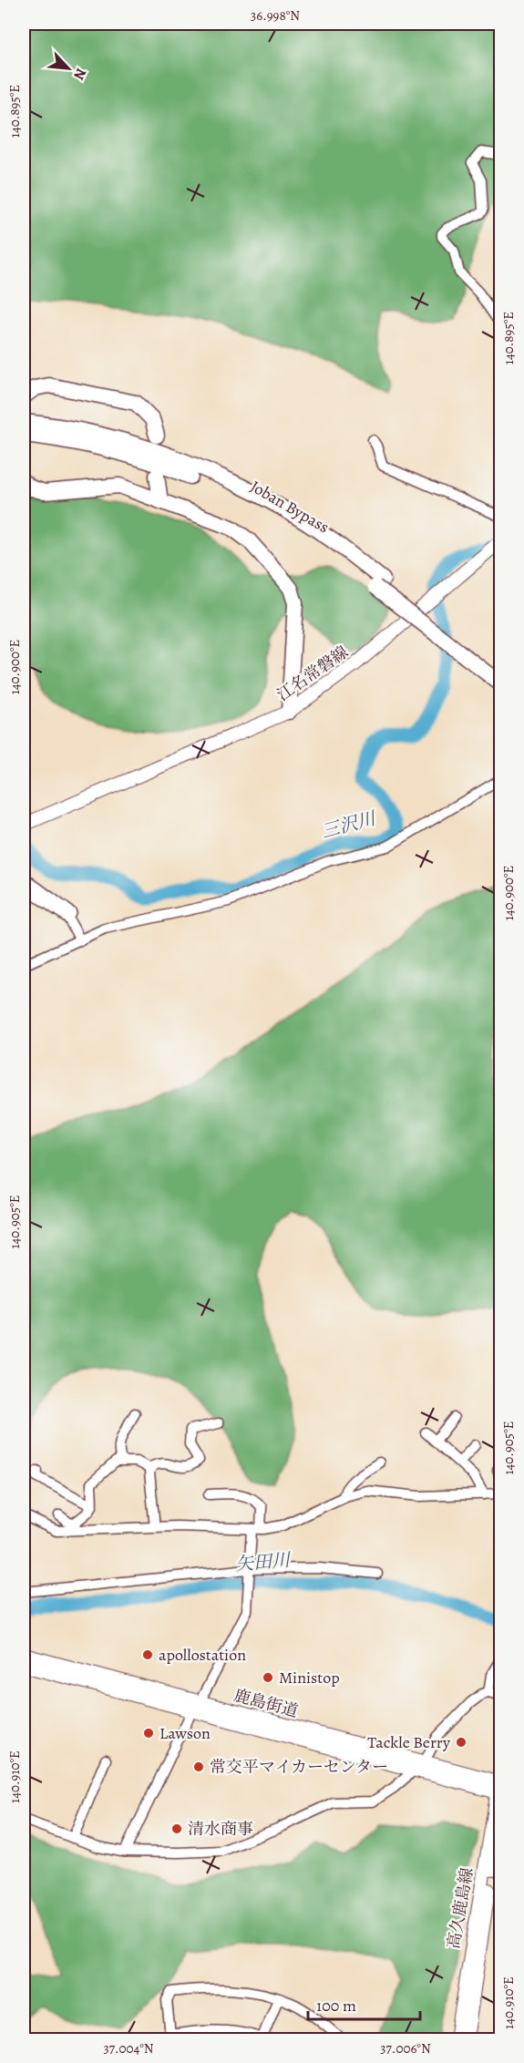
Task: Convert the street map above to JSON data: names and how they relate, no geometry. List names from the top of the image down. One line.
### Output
{"streets":{"highway":["Joban Bypass"],"main road":["江名常磐線","高久鹿島線"]},"water":["三沢川","矢田川"],"places":["apollostation","Ministop","Lawson","Tackle Berry","常交平マイカーセンター","清水商事"],"scale_bar":"100 m","north":"bottom right","coordinates":["36.998°N","140.895°E","140.900°E","140.905°E","140.910°E","37.004°N","37.006°N"]}
